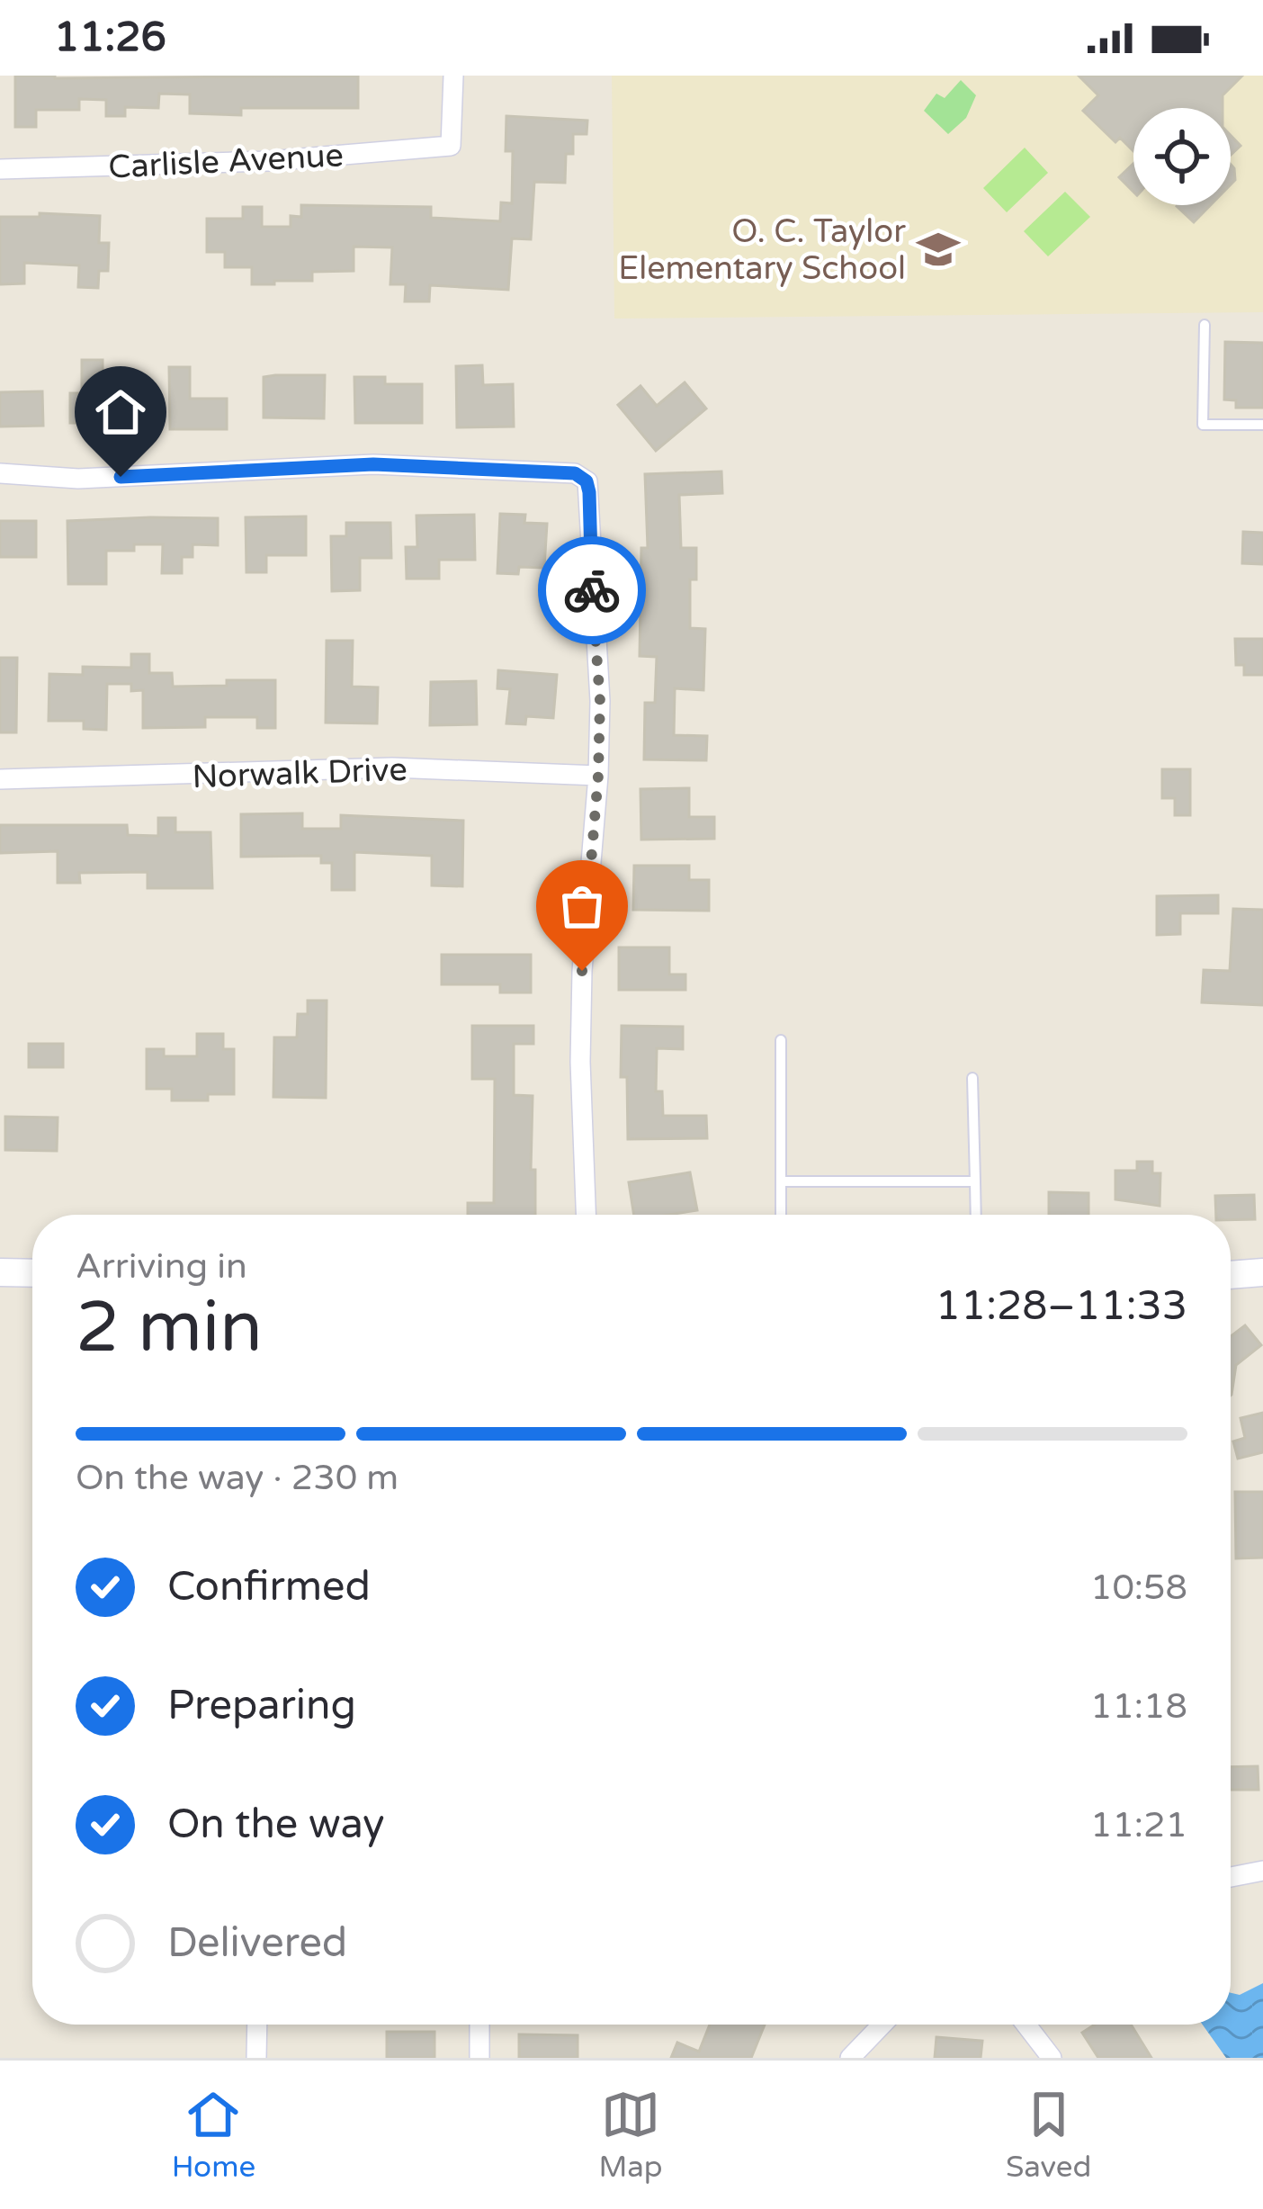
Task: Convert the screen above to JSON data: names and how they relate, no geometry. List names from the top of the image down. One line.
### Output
{"streets":{"street":["Carlisle Avenue","Norwalk Drive"]},"places":{"school or university":["O. C. Taylor Elementary School"]},"page":{"status":"11:26","heading":["2 min","Arriving in","11:28–11:33"],"bar":"On the way · 230 m","list":[["Confirmed","10:58"],["Preparing","11:18"],["On the way","11:21"],"Delivered"],"tabs":["Home","Map","Saved"]}}
